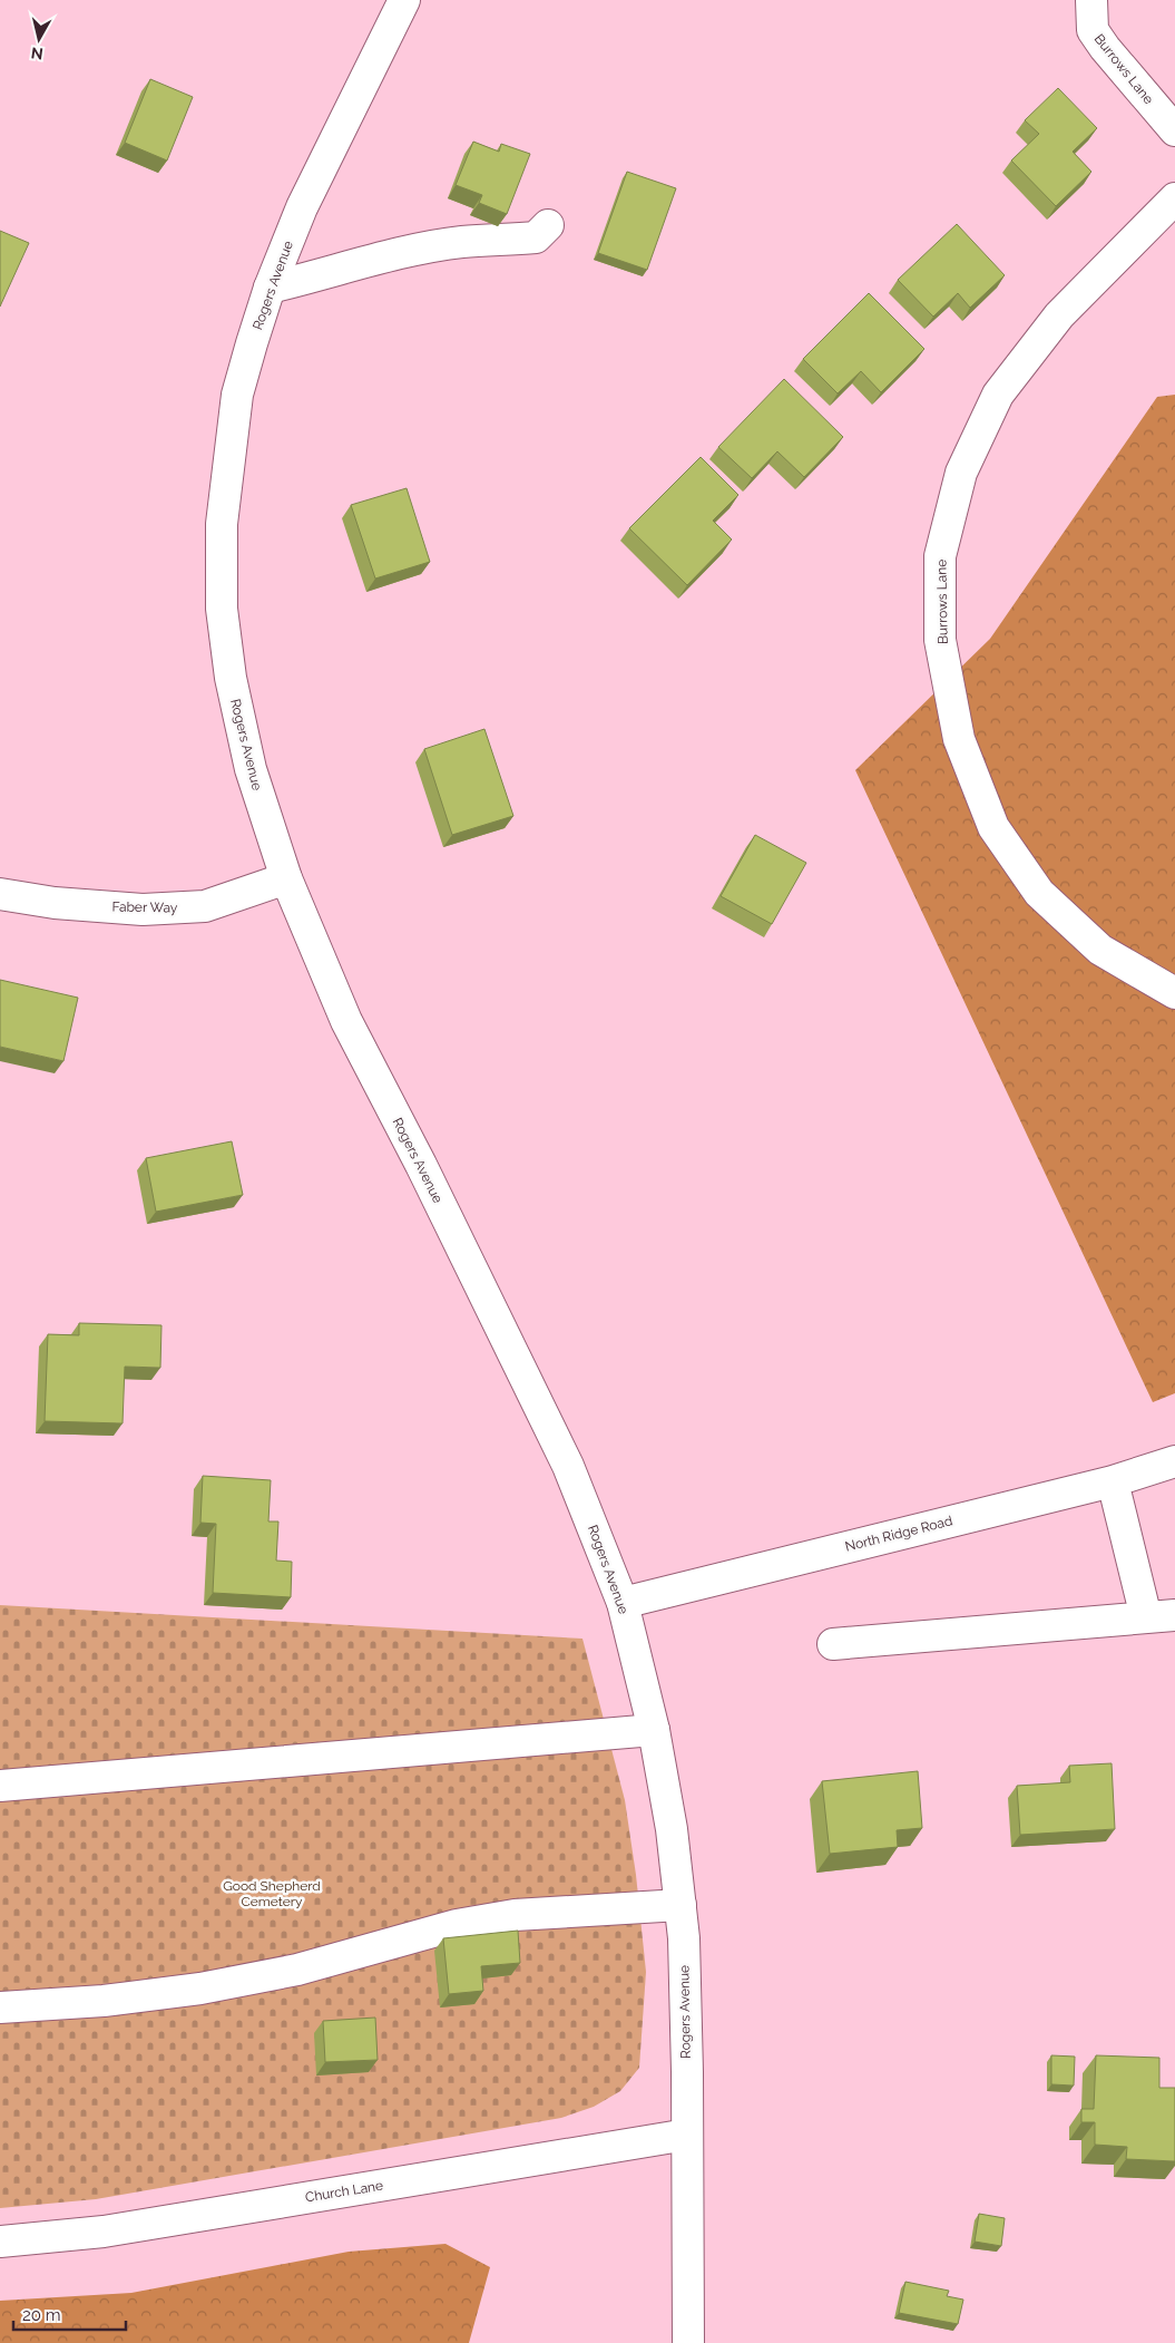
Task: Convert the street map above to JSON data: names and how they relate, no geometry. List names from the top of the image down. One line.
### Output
{"streets":{"street":["Burrows Lane","Rogers Avenue","Faber Way","North Ridge Road","Church Lane"]},"crossings":[["Rogers Avenue","Faber Way"],["Rogers Avenue","North Ridge Road"],["Rogers Avenue","Church Lane"]],"parks":["Good Shepherd Cemetery"],"scale_bar":"20 m","north":"bottom"}
